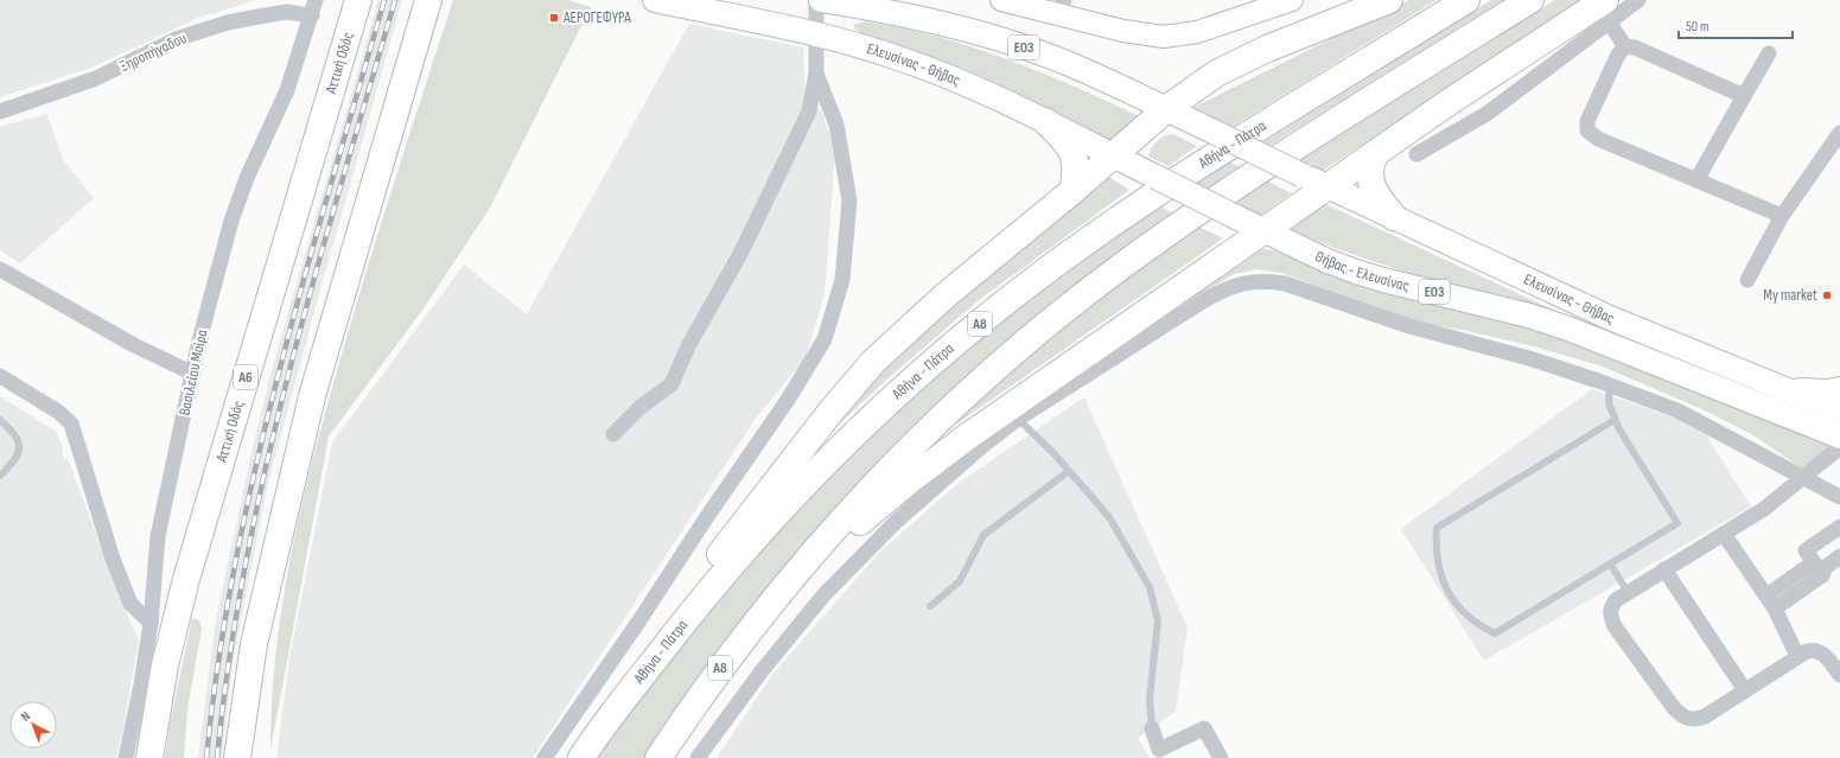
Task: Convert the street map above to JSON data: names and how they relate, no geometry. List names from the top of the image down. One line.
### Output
{"streets":{"highway":["Αττική Οδός","Αθήνα - Πάτρα","Α8","Α6"],"main road":["ΕΟ3","Ελευσίνας - Θήβας","Θήβας - Ελευσίνας"],"street":["Ξηροπήγαδου","Βασιλείου Μοίρα"]},"crossings":[["ΕΟ3","Ελευσίνας - Θήβας"],["Ξηροπήγαδου","Βασιλείου Μοίρα"],["Ελευσίνας - Θήβας","Θήβας - Ελευσίνας"]],"places":{"transit":["ΑΕΡΟΓΕΦΥΡΑ"],"other":["My market"]},"scale_bar":"50 m","north":"top left"}
